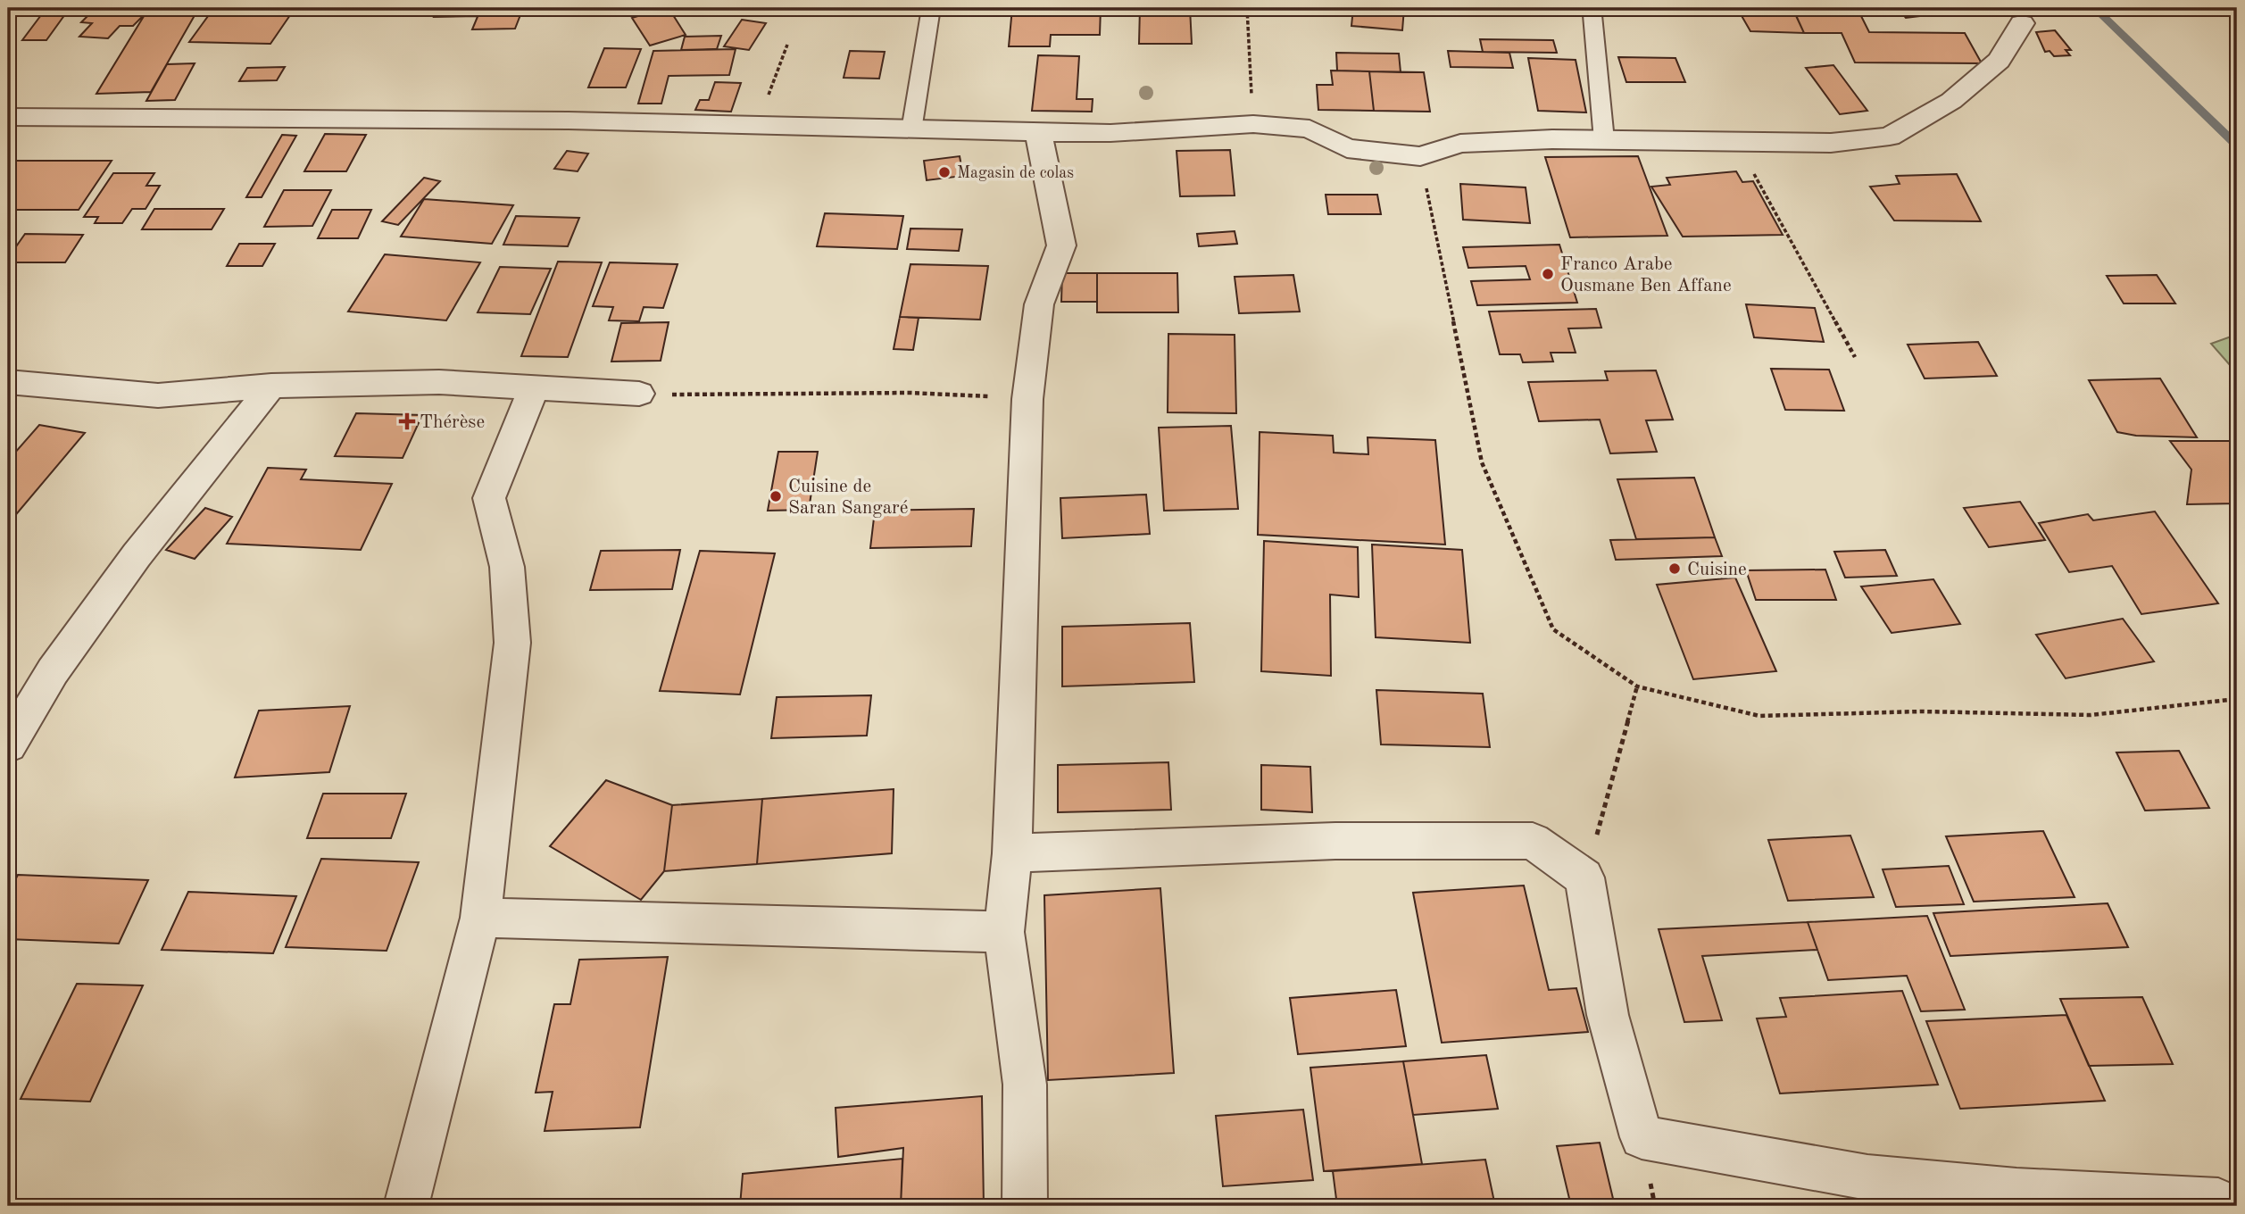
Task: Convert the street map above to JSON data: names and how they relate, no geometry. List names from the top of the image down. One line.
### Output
{"places":{"other":["Magasin de colas","Franco Arabe Ousmane Ben Affane","Cuisine de Saran Sangaré","Cuisine"],"health":["Thérèse"]}}
